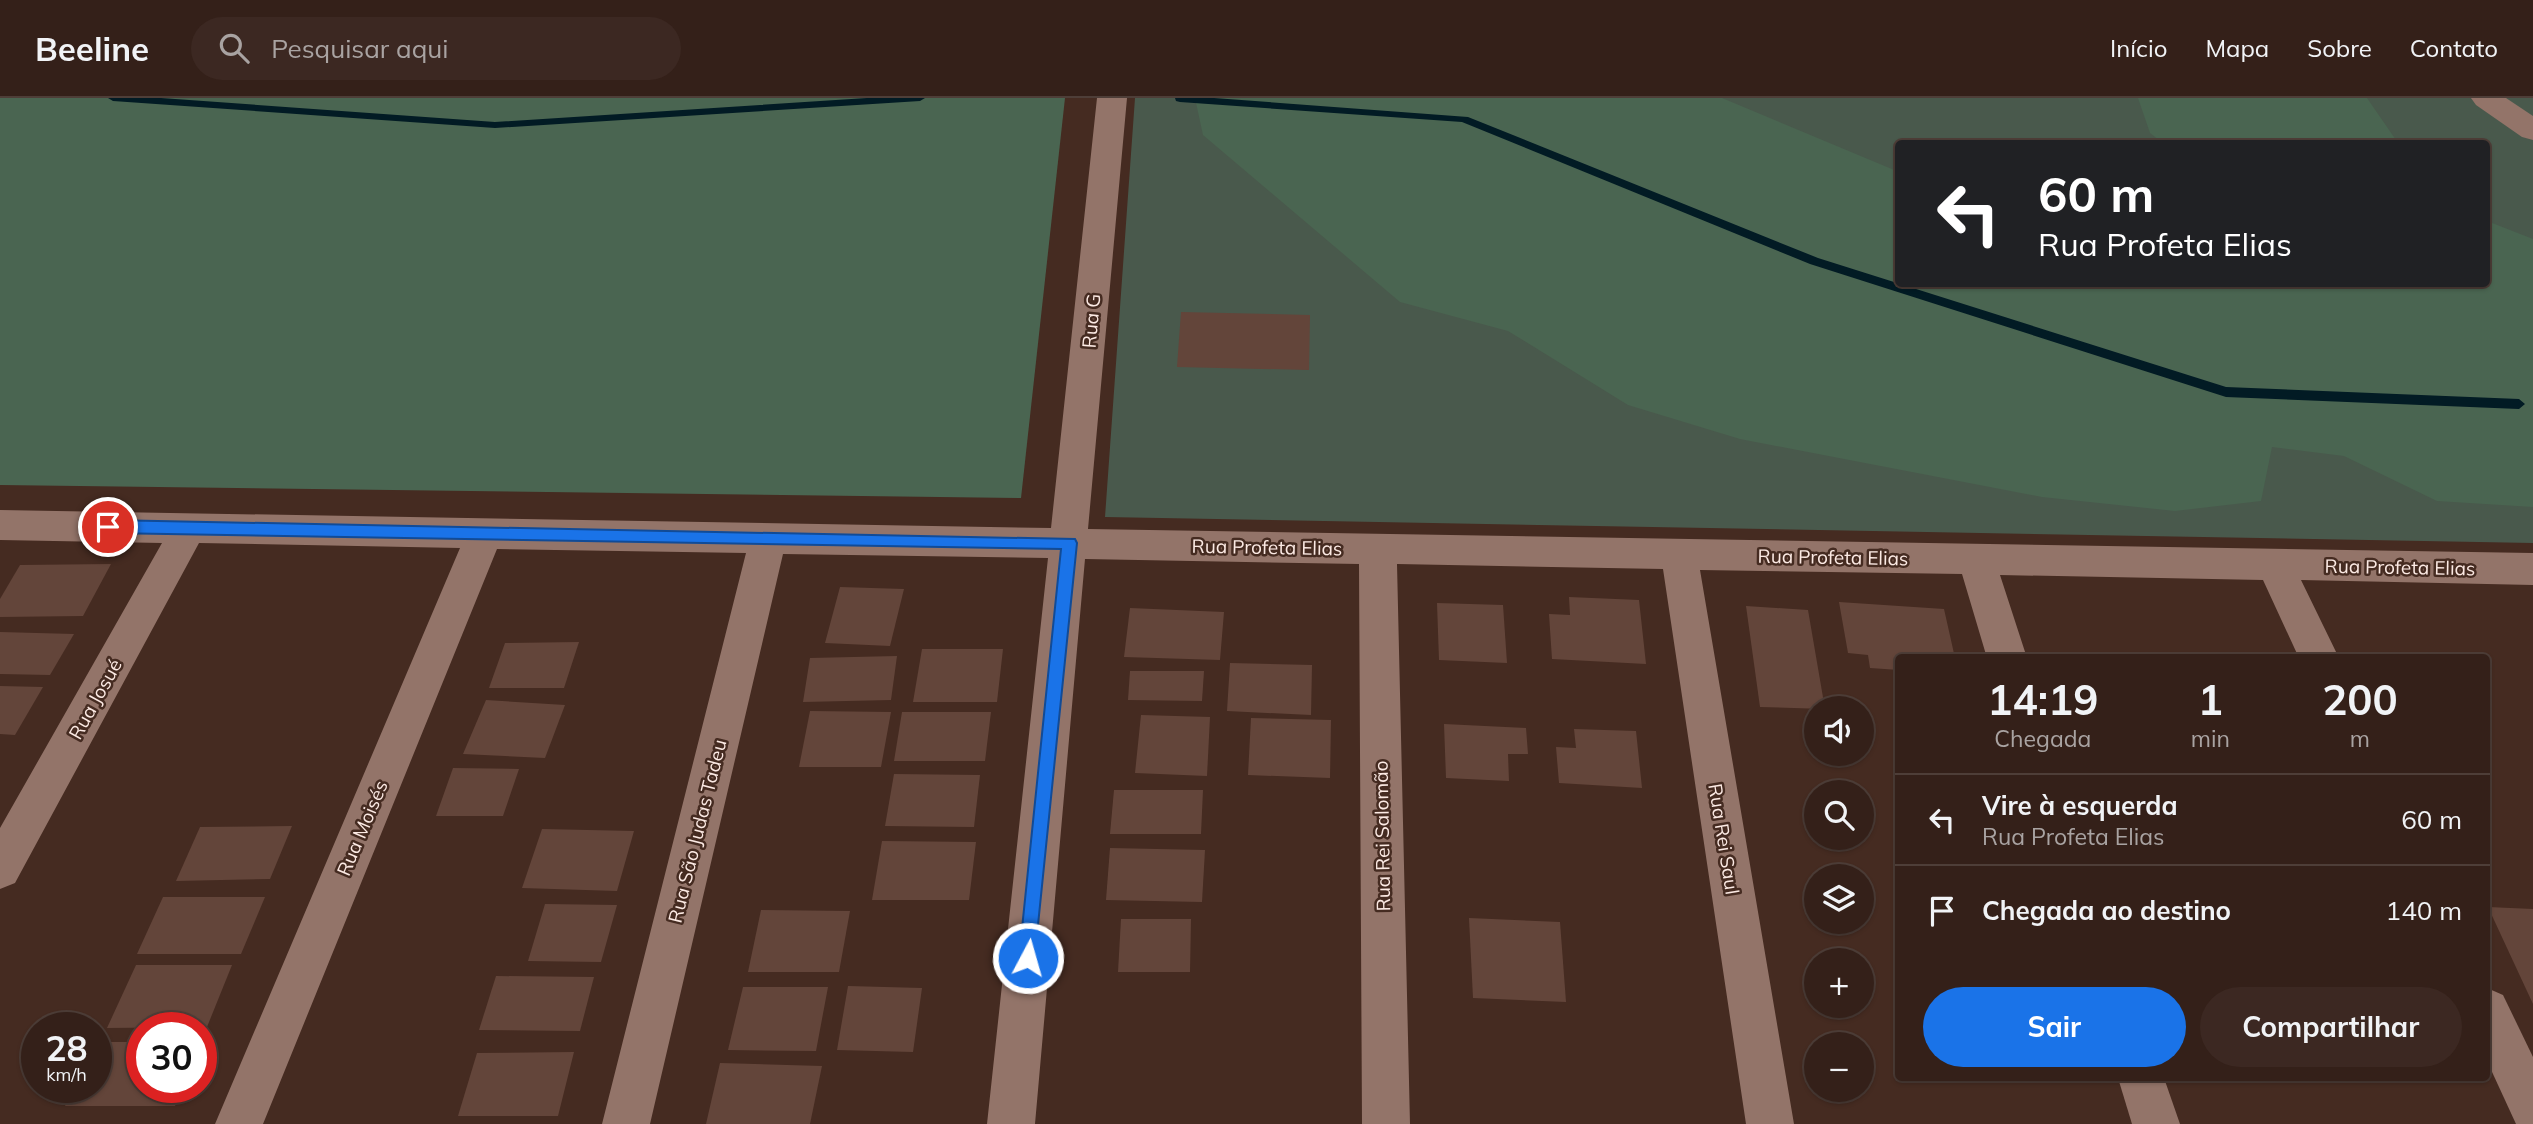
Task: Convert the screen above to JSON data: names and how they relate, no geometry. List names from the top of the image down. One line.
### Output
{"streets":{"street":["Rua G","Rua Profeta Elias","Rua Josué","Rua Moisés","Rua São Judas Tadeu","Rua Rei Salomão","Rua Rei Saul"]},"crossings":[["Rua G","Rua Profeta Elias"],["Rua Profeta Elias","Rua Josué"],["Rua Profeta Elias","Rua Moisés"],["Rua Profeta Elias","Rua São Judas Tadeu"],["Rua Profeta Elias","Rua Rei Salomão"],["Rua Profeta Elias","Rua Rei Saul"]],"page":{"header":"Beeline","search":"Pesquisar aqui","nav":["Início","Mapa","Sobre","Contato"],"turn":["60 m","Rua Profeta Elias"],"eta":["14:19","Chegada","1","min","200","m"],"map_buttons":["+","−"],"list":[{"name":"Vire à esquerda","note":"Rua Profeta Elias","value":"60 m"},{"name":"Chegada ao destino","value":"140 m"}],"buttons":["Sair","Compartilhar"],"speed":"28 km/h","limit":"30"}}
